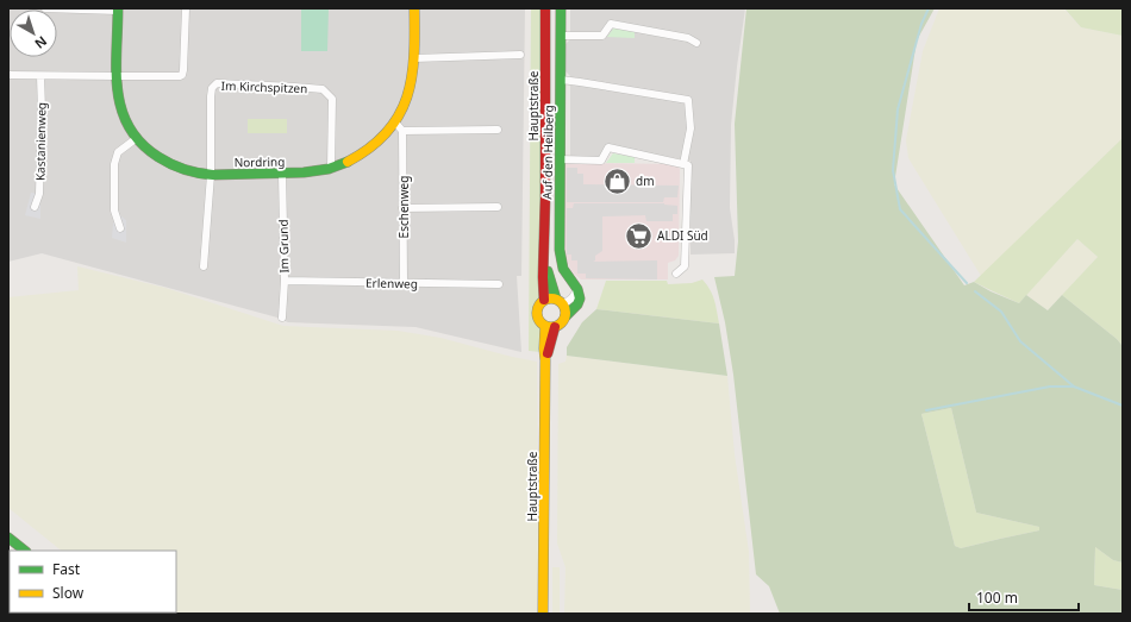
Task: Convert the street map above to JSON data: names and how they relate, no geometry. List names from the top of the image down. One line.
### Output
{"streets":{"street":["Im Kirchspitzen","Hauptstraße","Kastanienweg","Auf den Heilberg","Nordring","Eschenweg","Im Grund","Erlenweg"]},"crossings":[["Im Kirchspitzen","Nordring"],["Nordring","Im Grund"],["Eschenweg","Erlenweg"],["Im Grund","Erlenweg"]],"places":{"shop":["dm"],"supermarket":["ALDI Süd"]},"legend":["Fast","Slow"],"scale_bar":"100 m","north":"bottom right"}
